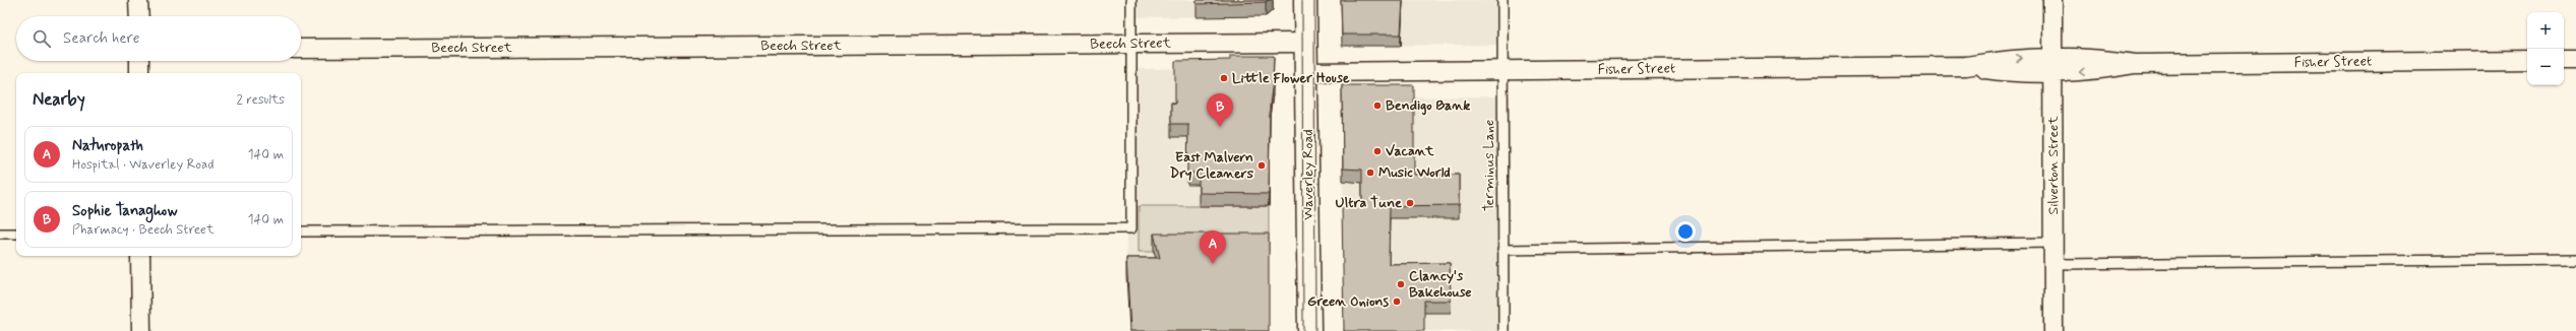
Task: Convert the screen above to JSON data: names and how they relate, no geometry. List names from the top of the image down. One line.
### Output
{"streets":{"main road":["Waverley Road"],"street":["Beech Street","Fisher Street","Silverton Street"],"lane":["Terminus Lane"]},"crossings":[["Beech Street","Waverley Road"],["Fisher Street","Terminus Lane"],["Fisher Street","Silverton Street"],["Fisher Street","Waverley Road"]],"places":["Little Flower House","Bendigo Bank","Vacant","East Malvern Dry Cleaners","Music World","Ultra Tune","Clancy's Bakehouse","Green Onions"],"page":{"map_buttons":["+","−"],"search":"Search here","heading":["Nearby","2 results"],"pins":["B","A"],"list":[{"mark":"A","name":"Naturopath","note":"Hospital · Waverley Road","value":"140 m"},{"mark":"B","name":"Sophie Tanaghow","note":"Pharmacy · Beech Street","value":"140 m"}]}}
